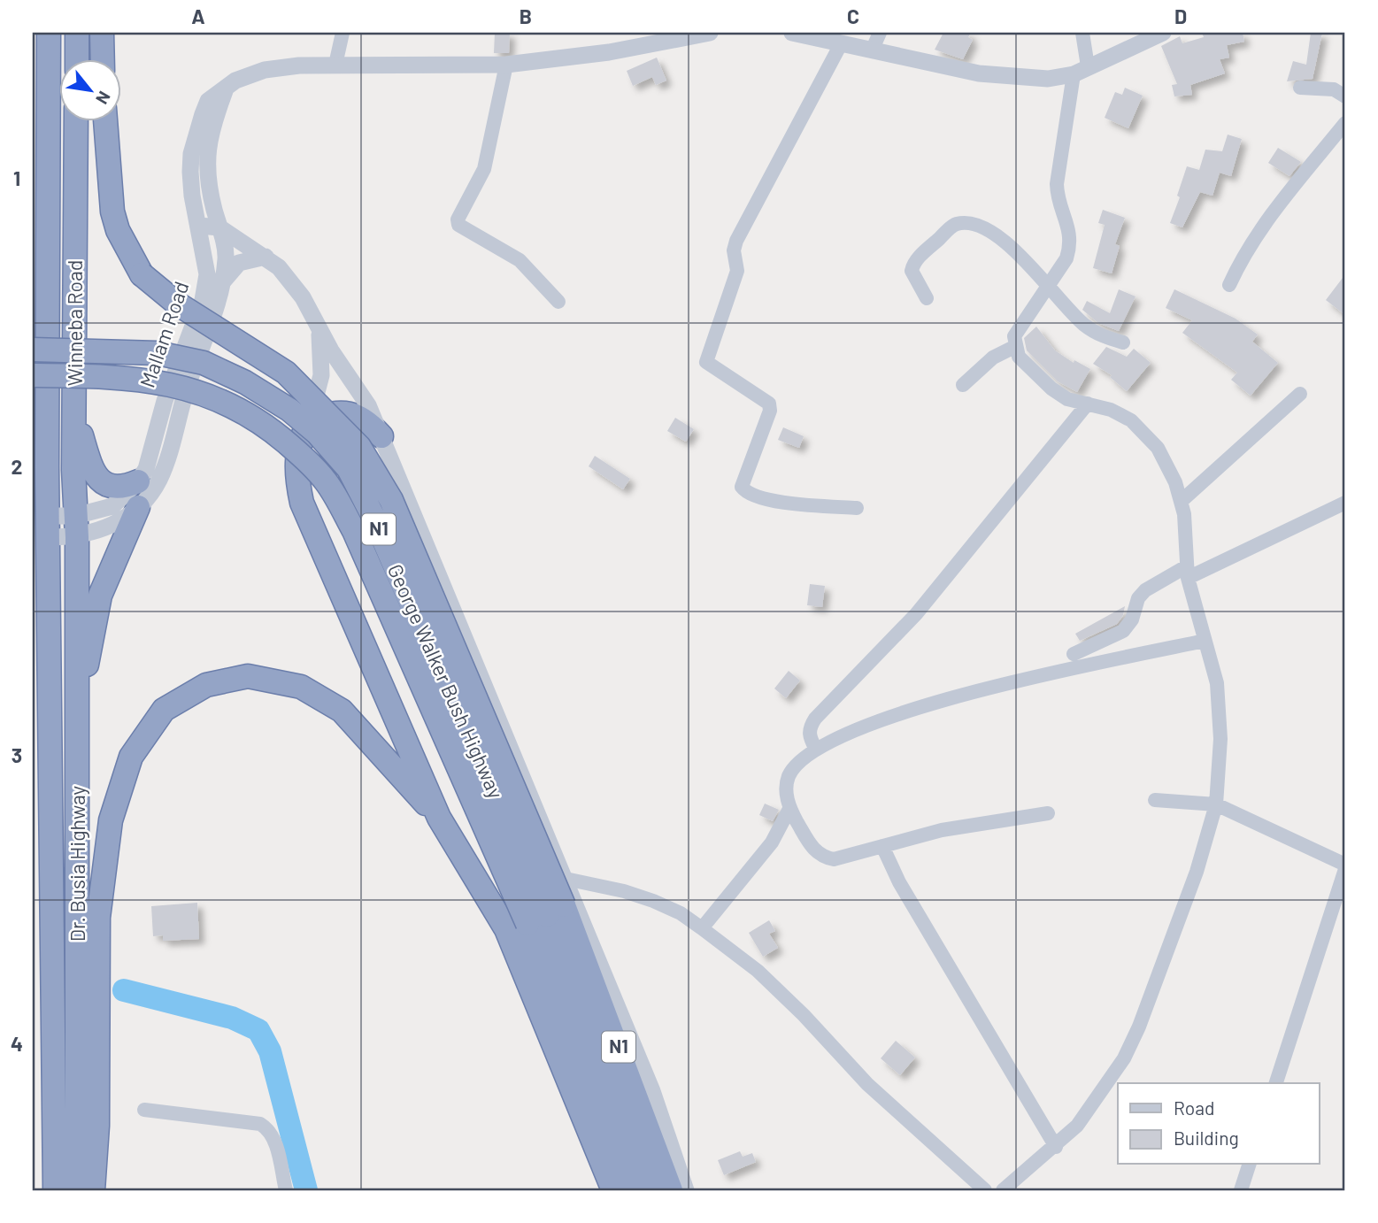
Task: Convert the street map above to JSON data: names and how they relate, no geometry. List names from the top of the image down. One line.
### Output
{"streets":{"highway":["Winneba Road","N1","George Walker Bush Highway","Dr. Busia Highway"],"street":["Mallam Road"]},"crossings":[["Winneba Road","Dr. Busia Highway"],["N1","George Walker Bush Highway"]],"legend":["Road","Building"],"north":"bottom right","grid":{"columns":["A","B","C","D"],"rows":["1","2","3","4"]}}
